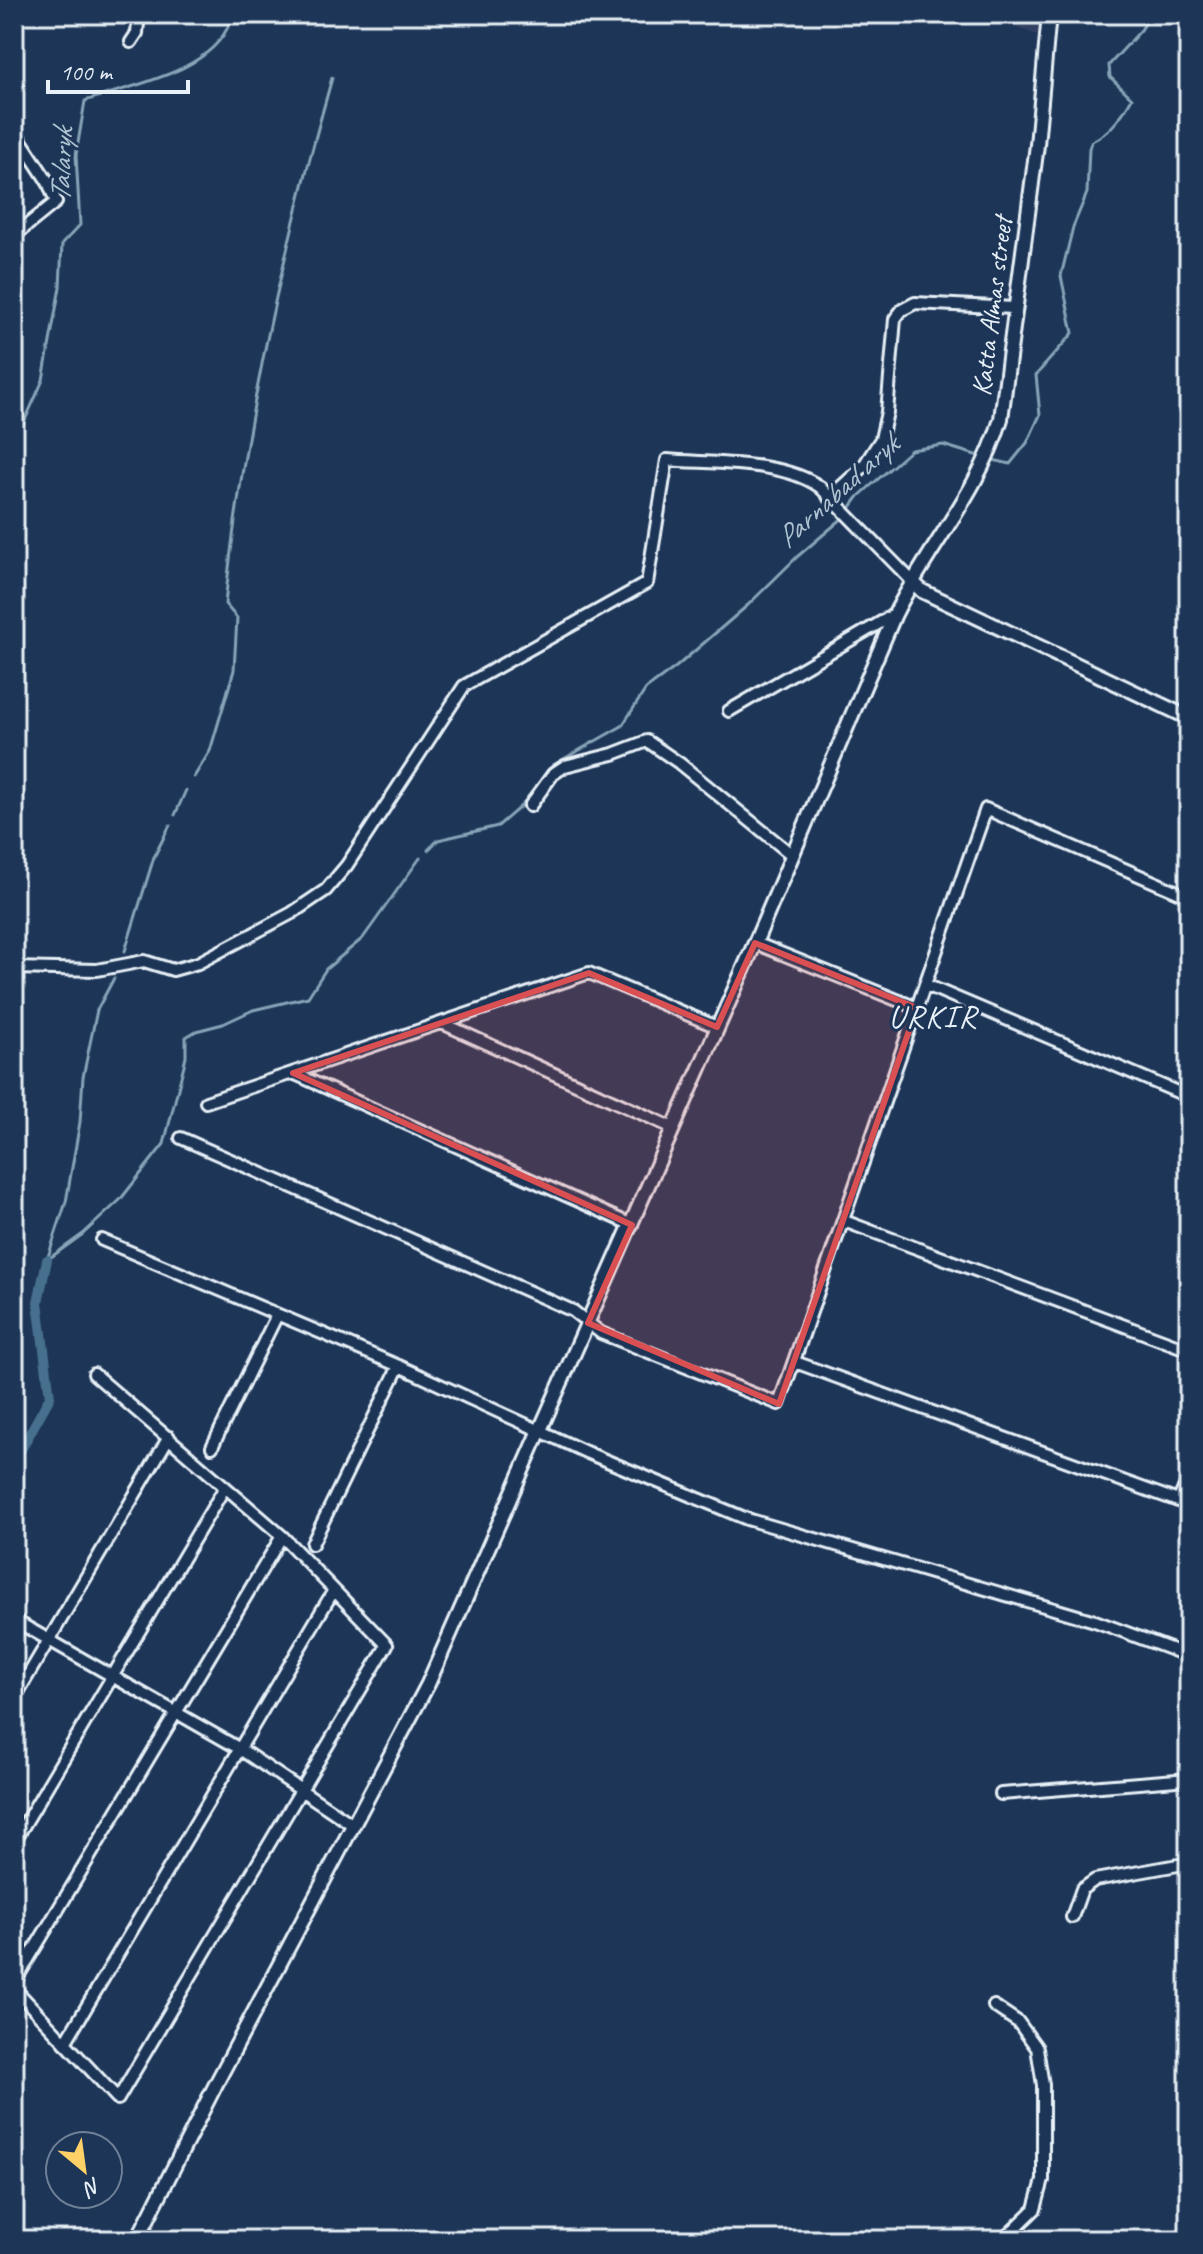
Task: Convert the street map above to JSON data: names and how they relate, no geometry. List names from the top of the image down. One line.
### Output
{"streets":{"street":["Katta Almas street"]},"districts":["URKIR"],"water":["Talaryk","Parnabad aryk"],"scale_bar":"100 m","north":"bottom right"}
